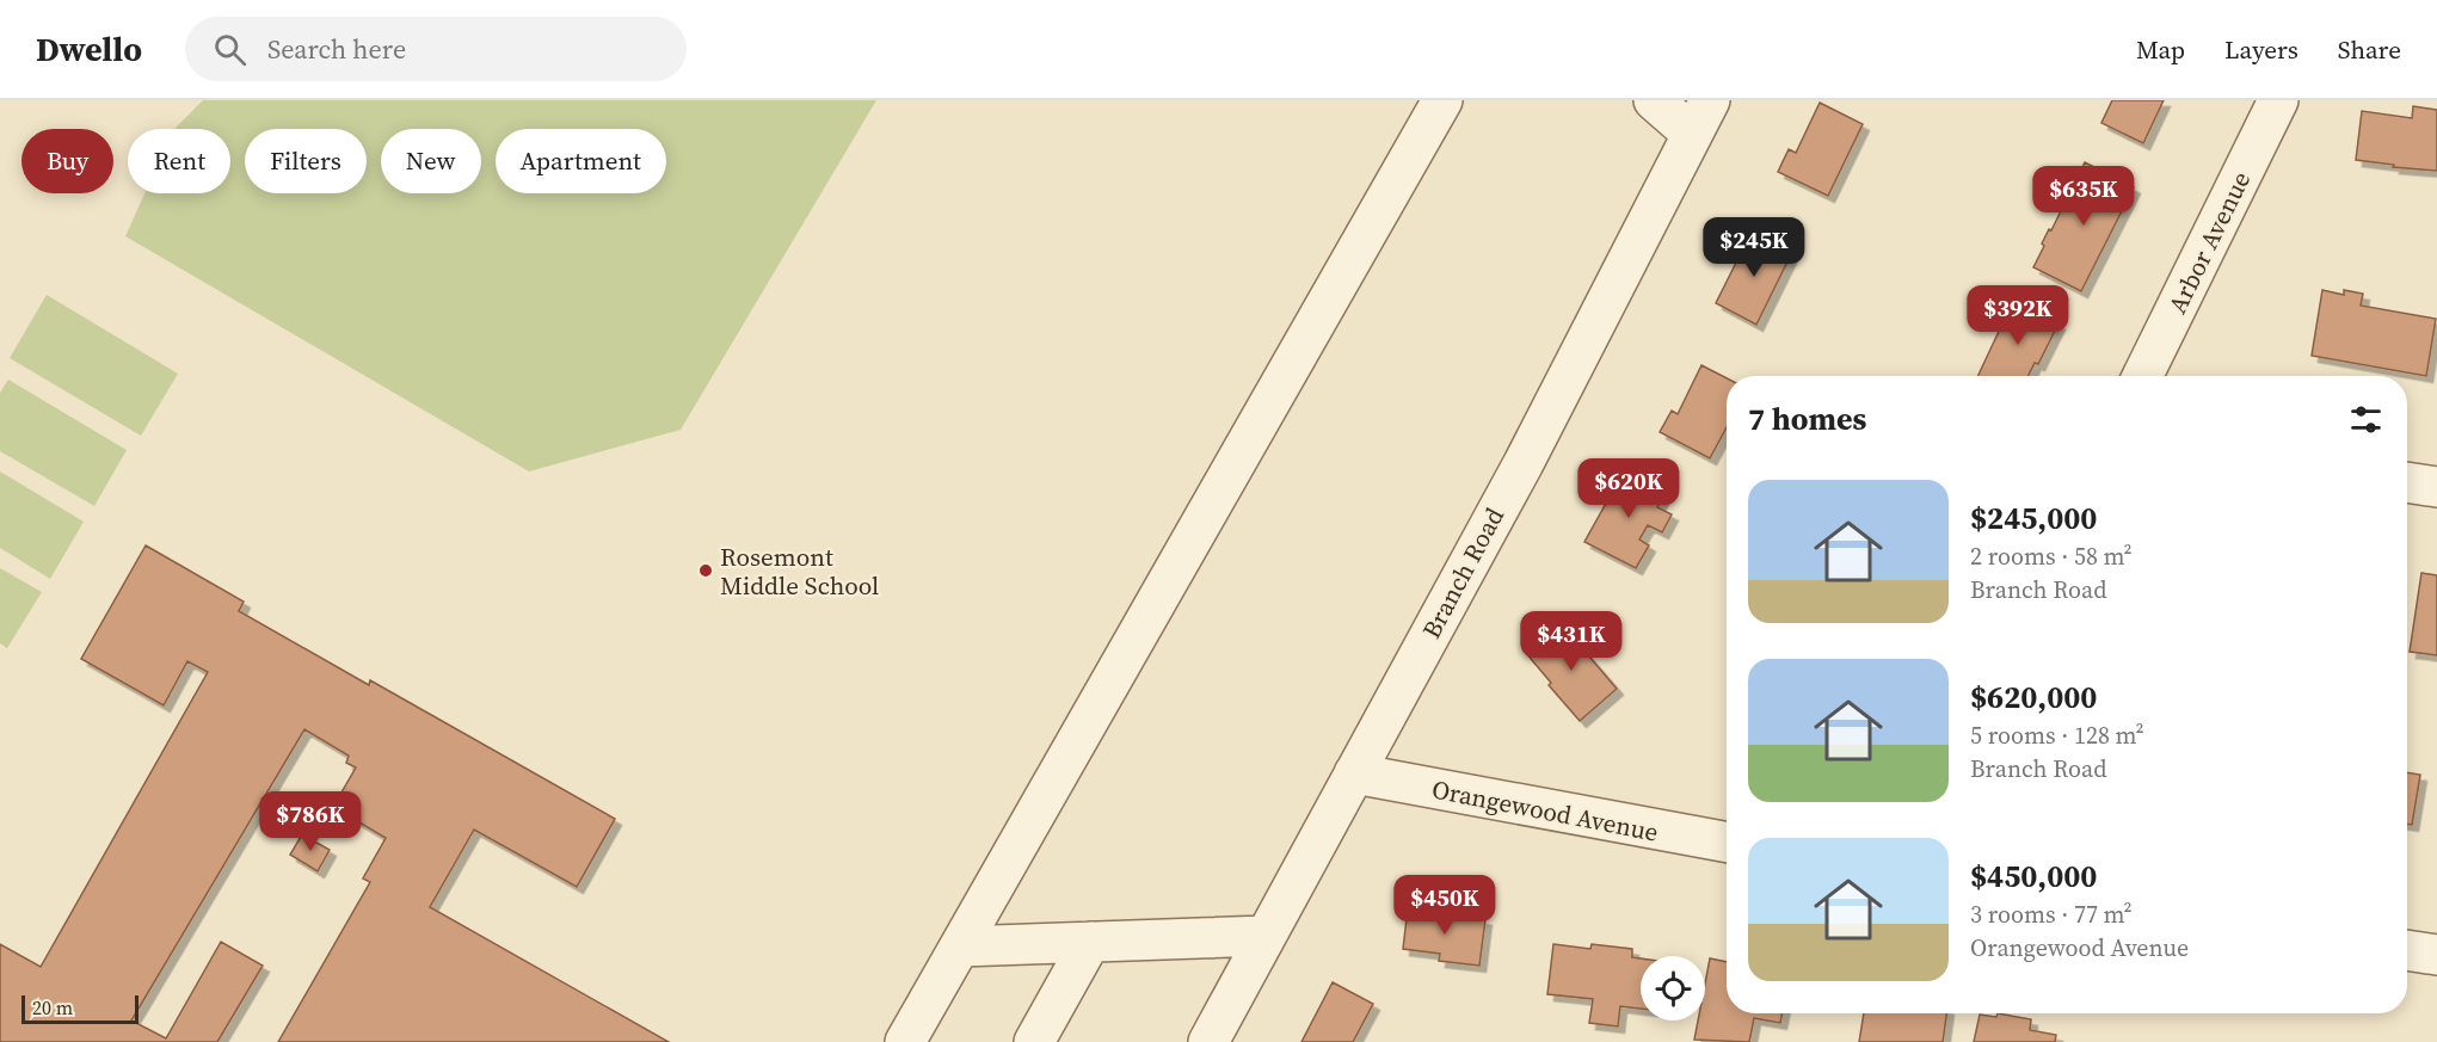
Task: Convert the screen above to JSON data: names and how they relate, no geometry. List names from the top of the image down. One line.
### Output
{"streets":{"street":["Arbor Avenue","Branch Road","Orangewood Avenue"]},"crossings":[["Branch Road","Orangewood Avenue"]],"places":["Rosemont Middle School"],"scale_bar":"20 m","page":{"header":"Dwello","search":"Search here","nav":["Map","Layers","Share"],"chip":["Buy","Rent","Filters","New","Apartment"],"price":["$635K","$245K","$392K","$620K","$431K","$786K","$450K"],"heading":"7 homes","list":[{"name":"$245,000","note":"2 rooms · 58 m² · Branch Road"},{"name":"$620,000","note":"5 rooms · 128 m² · Branch Road"},{"name":"$450,000","note":"3 rooms · 77 m² · Orangewood Avenue"}],"scale":"20 m"}}
